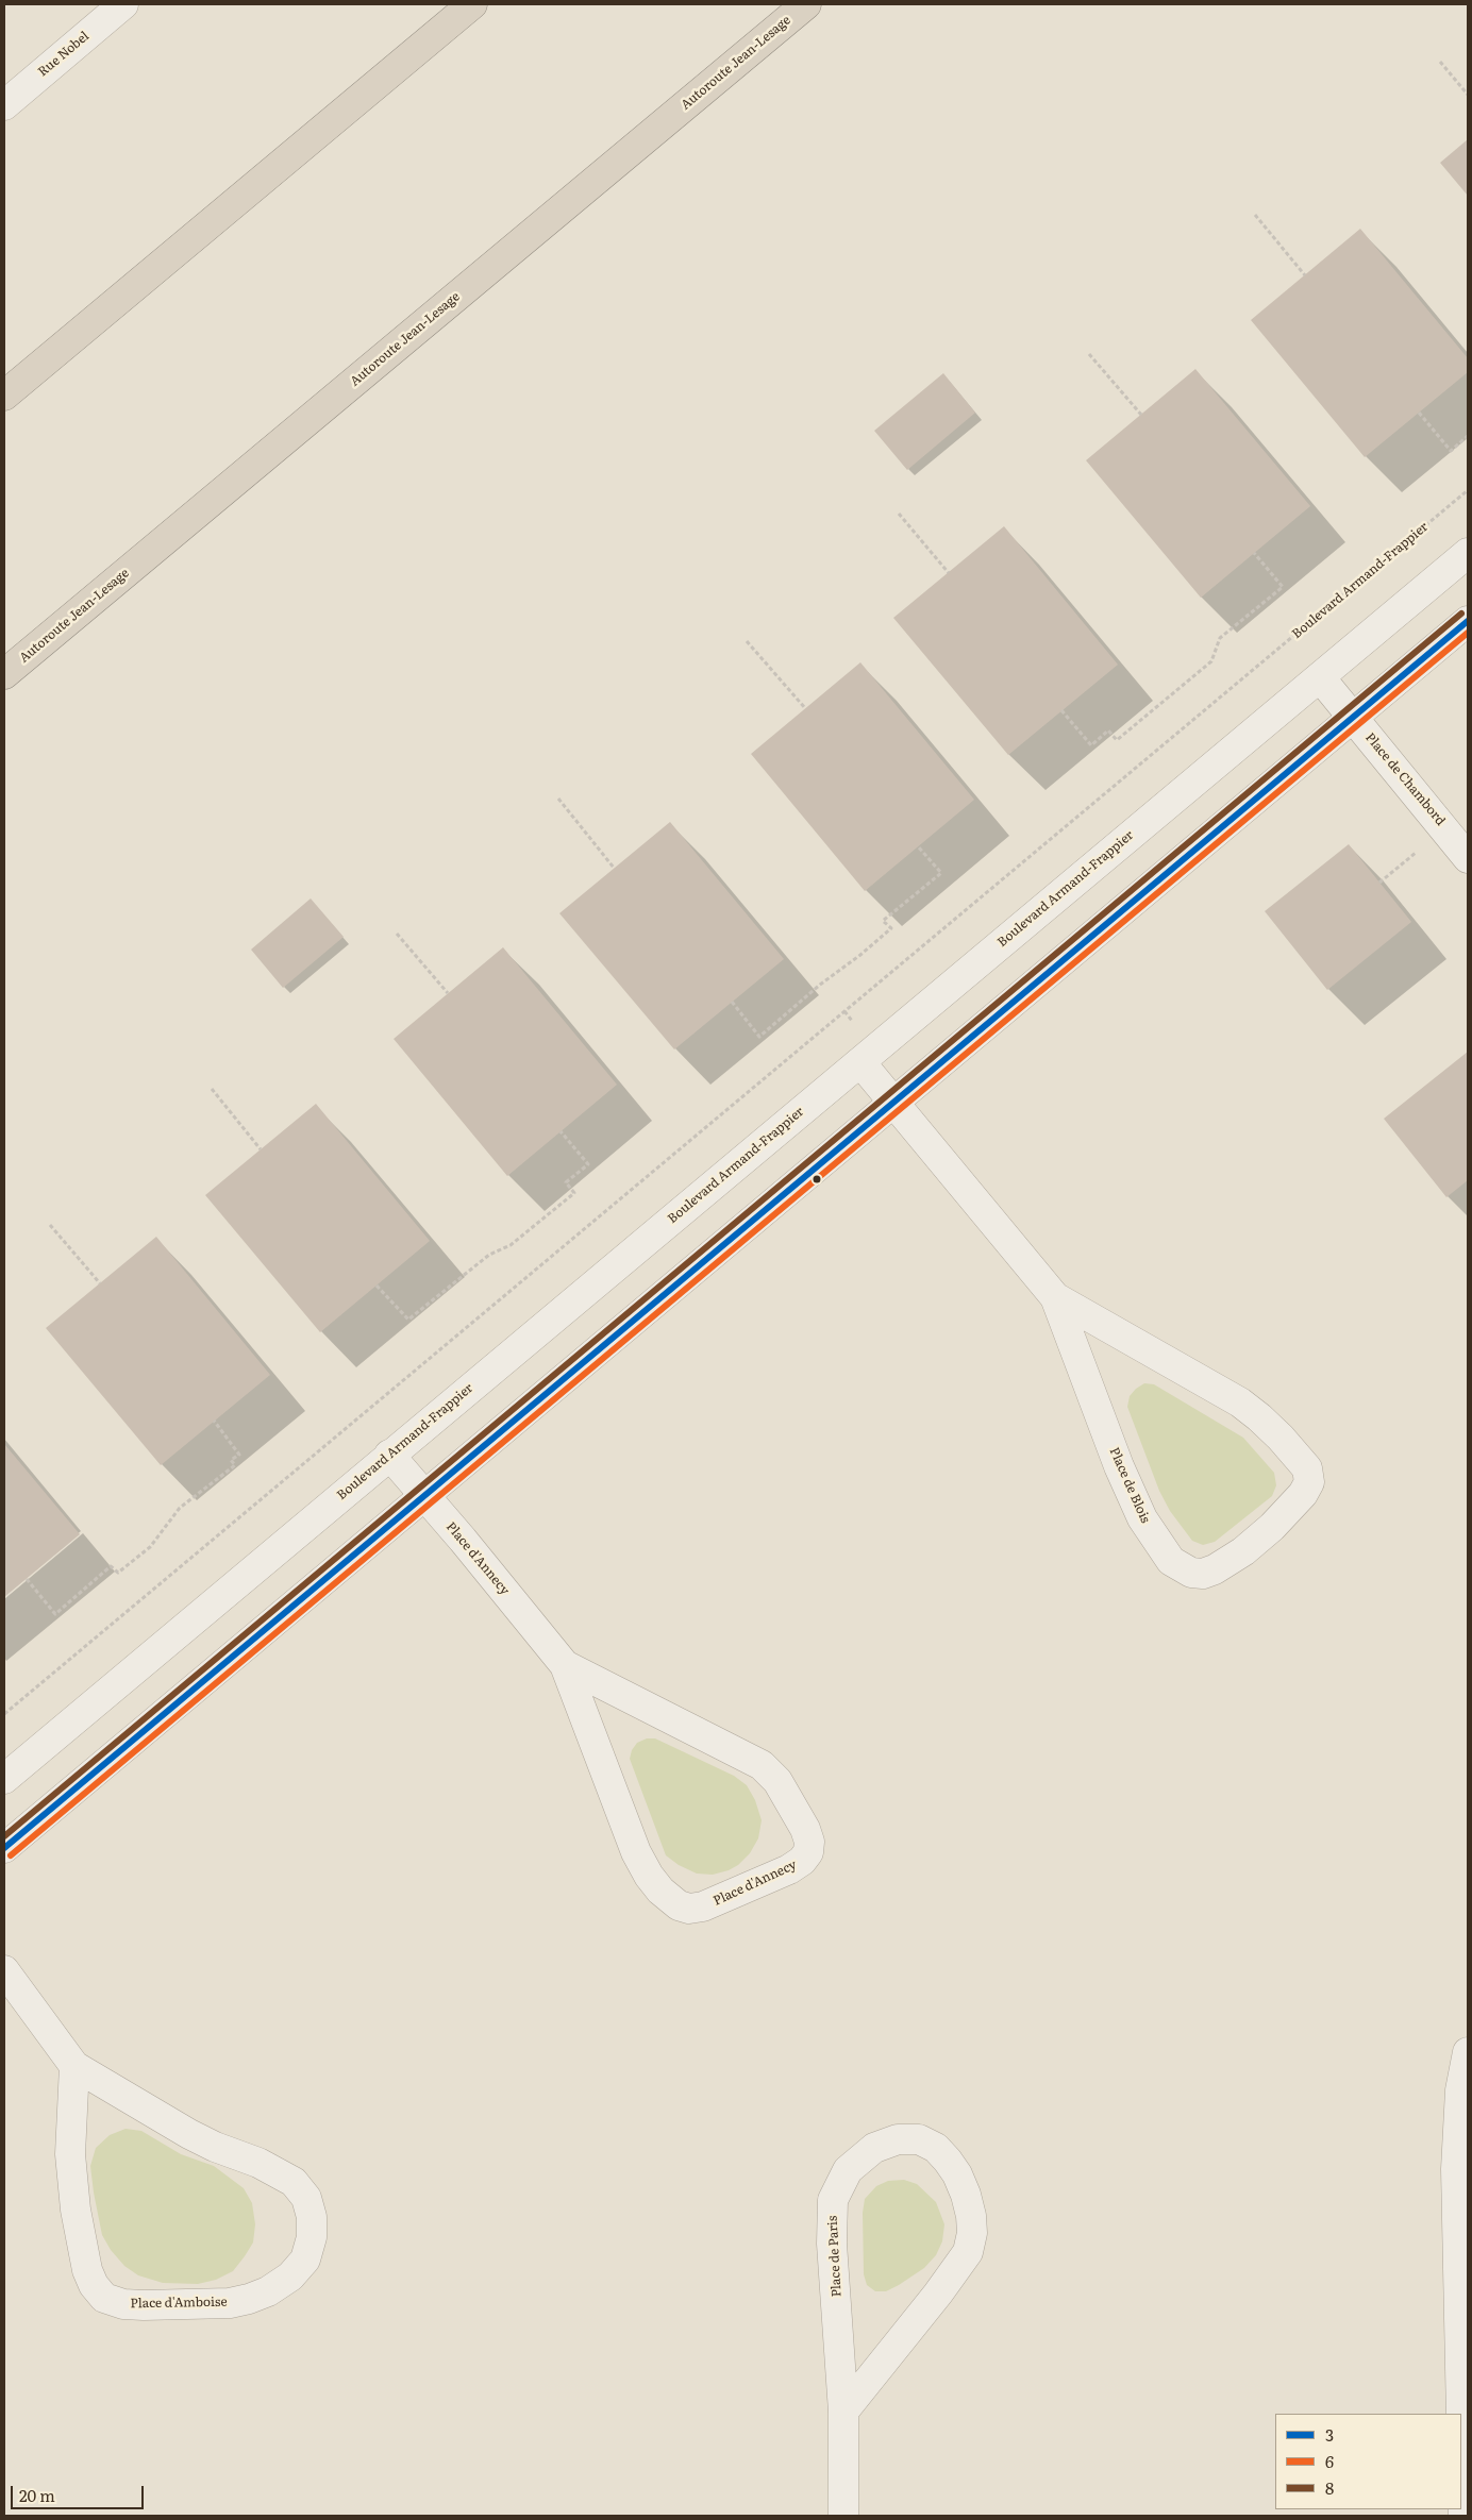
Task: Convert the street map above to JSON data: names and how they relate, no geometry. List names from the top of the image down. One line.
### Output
{"streets":{"highway":["Autoroute Jean-Lesage"],"street":["Rue Nobel","Boulevard Armand-Frappier","Place de Chambord","Place de Blois","Place d'Annecy","Place de Paris","Place d'Amboise"]},"crossings":[["Boulevard Armand-Frappier","Place de Chambord"],["Boulevard Armand-Frappier","Place de Blois"],["Boulevard Armand-Frappier","Place d'Annecy"]],"lines":["transit line 8","transit line 3","transit line 6"],"legend":["3","6","8"],"scale_bar":"20 m"}
